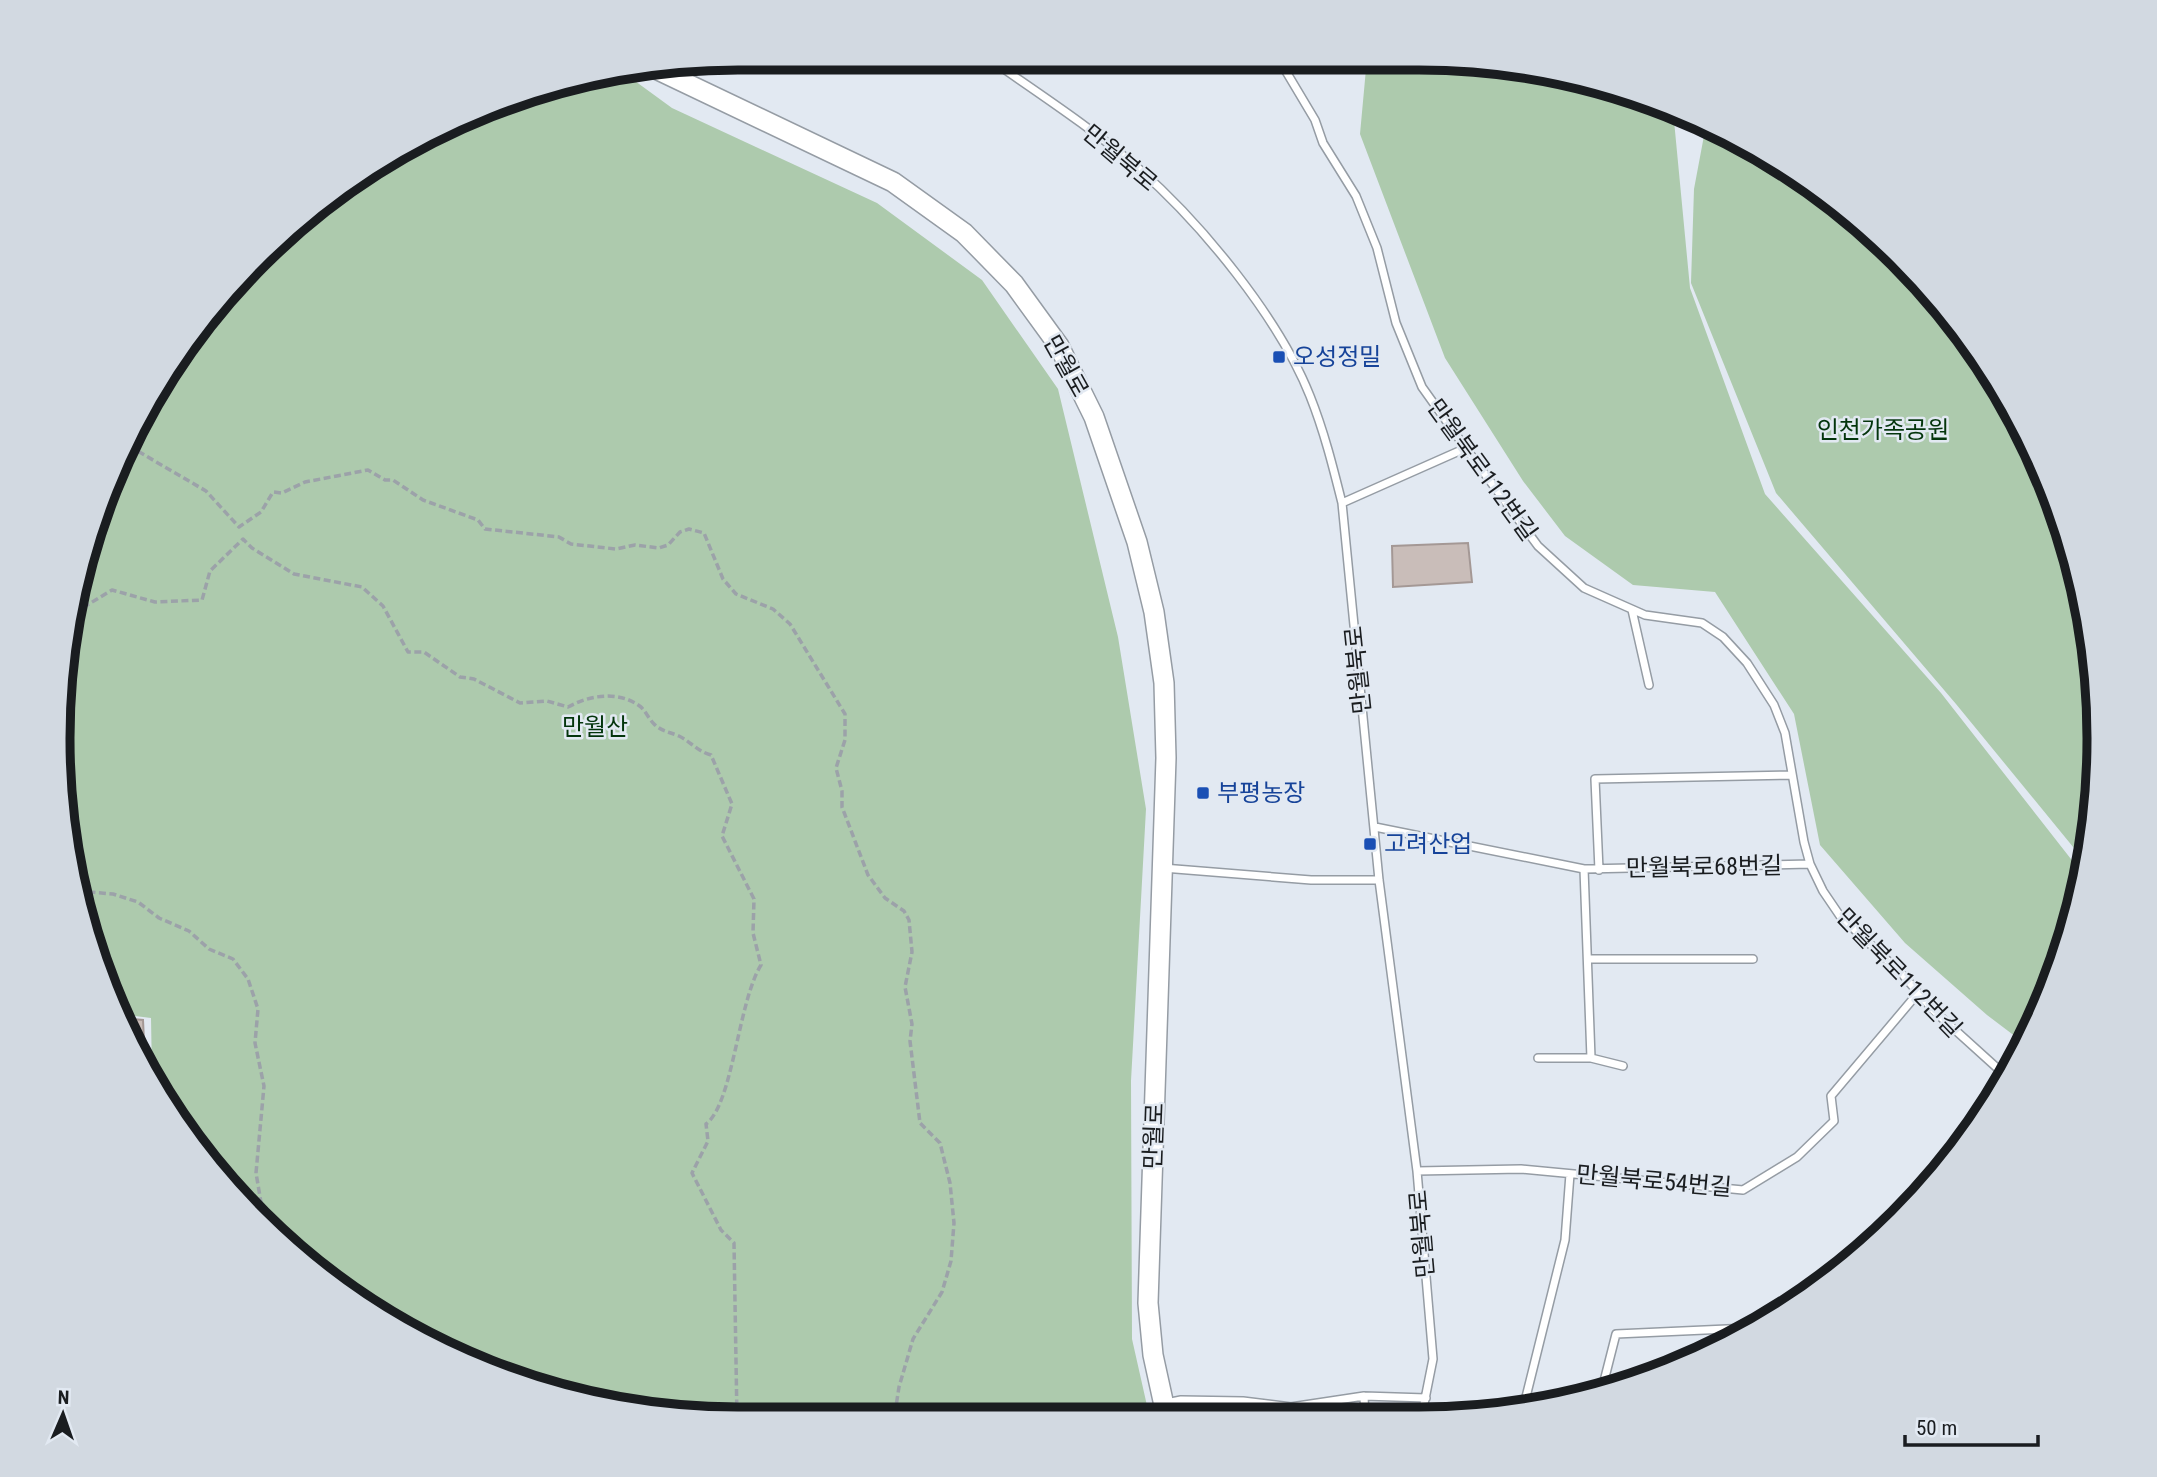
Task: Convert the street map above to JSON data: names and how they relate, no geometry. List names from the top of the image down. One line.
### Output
{"streets":{"street":["만월로"],"lane":["만월북로","만월북로112번길","만월북로68번길","만월북로54번길"]},"crossings":[["만월북로","만월로"],["만월북로","만월북로68번길"],["만월북로","만월북로54번길"],["만월북로112번길","만월북로68번길"],["만월북로112번길","만월북로54번길"]],"parks":["인천가족공원","만월산"],"places":{"transit":["오성정밀","부평농장","고려산업"]},"scale_bar":"50 m","north":"top"}
